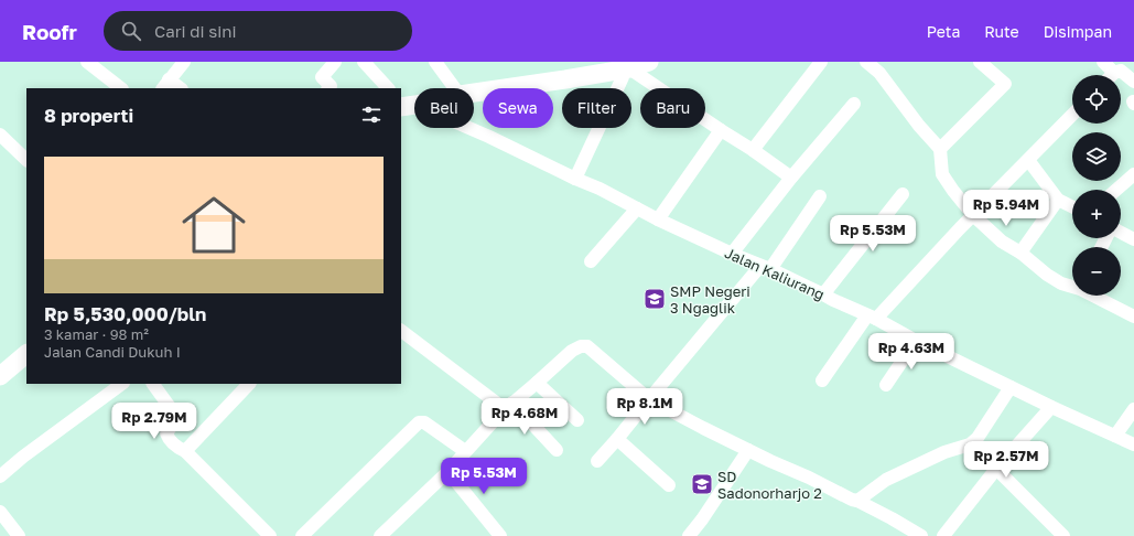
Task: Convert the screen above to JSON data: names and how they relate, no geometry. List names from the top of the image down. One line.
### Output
{"streets":{"street":["Jalan Kaliurang"]},"places":{"school or university":["SMP Negeri 3 Ngaglik","SD Sadonorharjo 2"]},"page":{"header":"Roofr","search":"Cari di sini","nav":["Peta","Rute","Disimpan"],"map_buttons":["+","−"],"chip":["Beli","Sewa","Filter","Baru"],"heading":"8 properti","list":[{"name":"Rp 5,530,000/bln","note":"3 kamar · 98 m² · Jalan Candi Dukuh I"}],"price":["Rp 5.94M","Rp 5.53M","Rp 4.63M","Rp 8.1M","Rp 4.68M","Rp 2.79M","Rp 2.57M","Rp 5.53M"]}}
